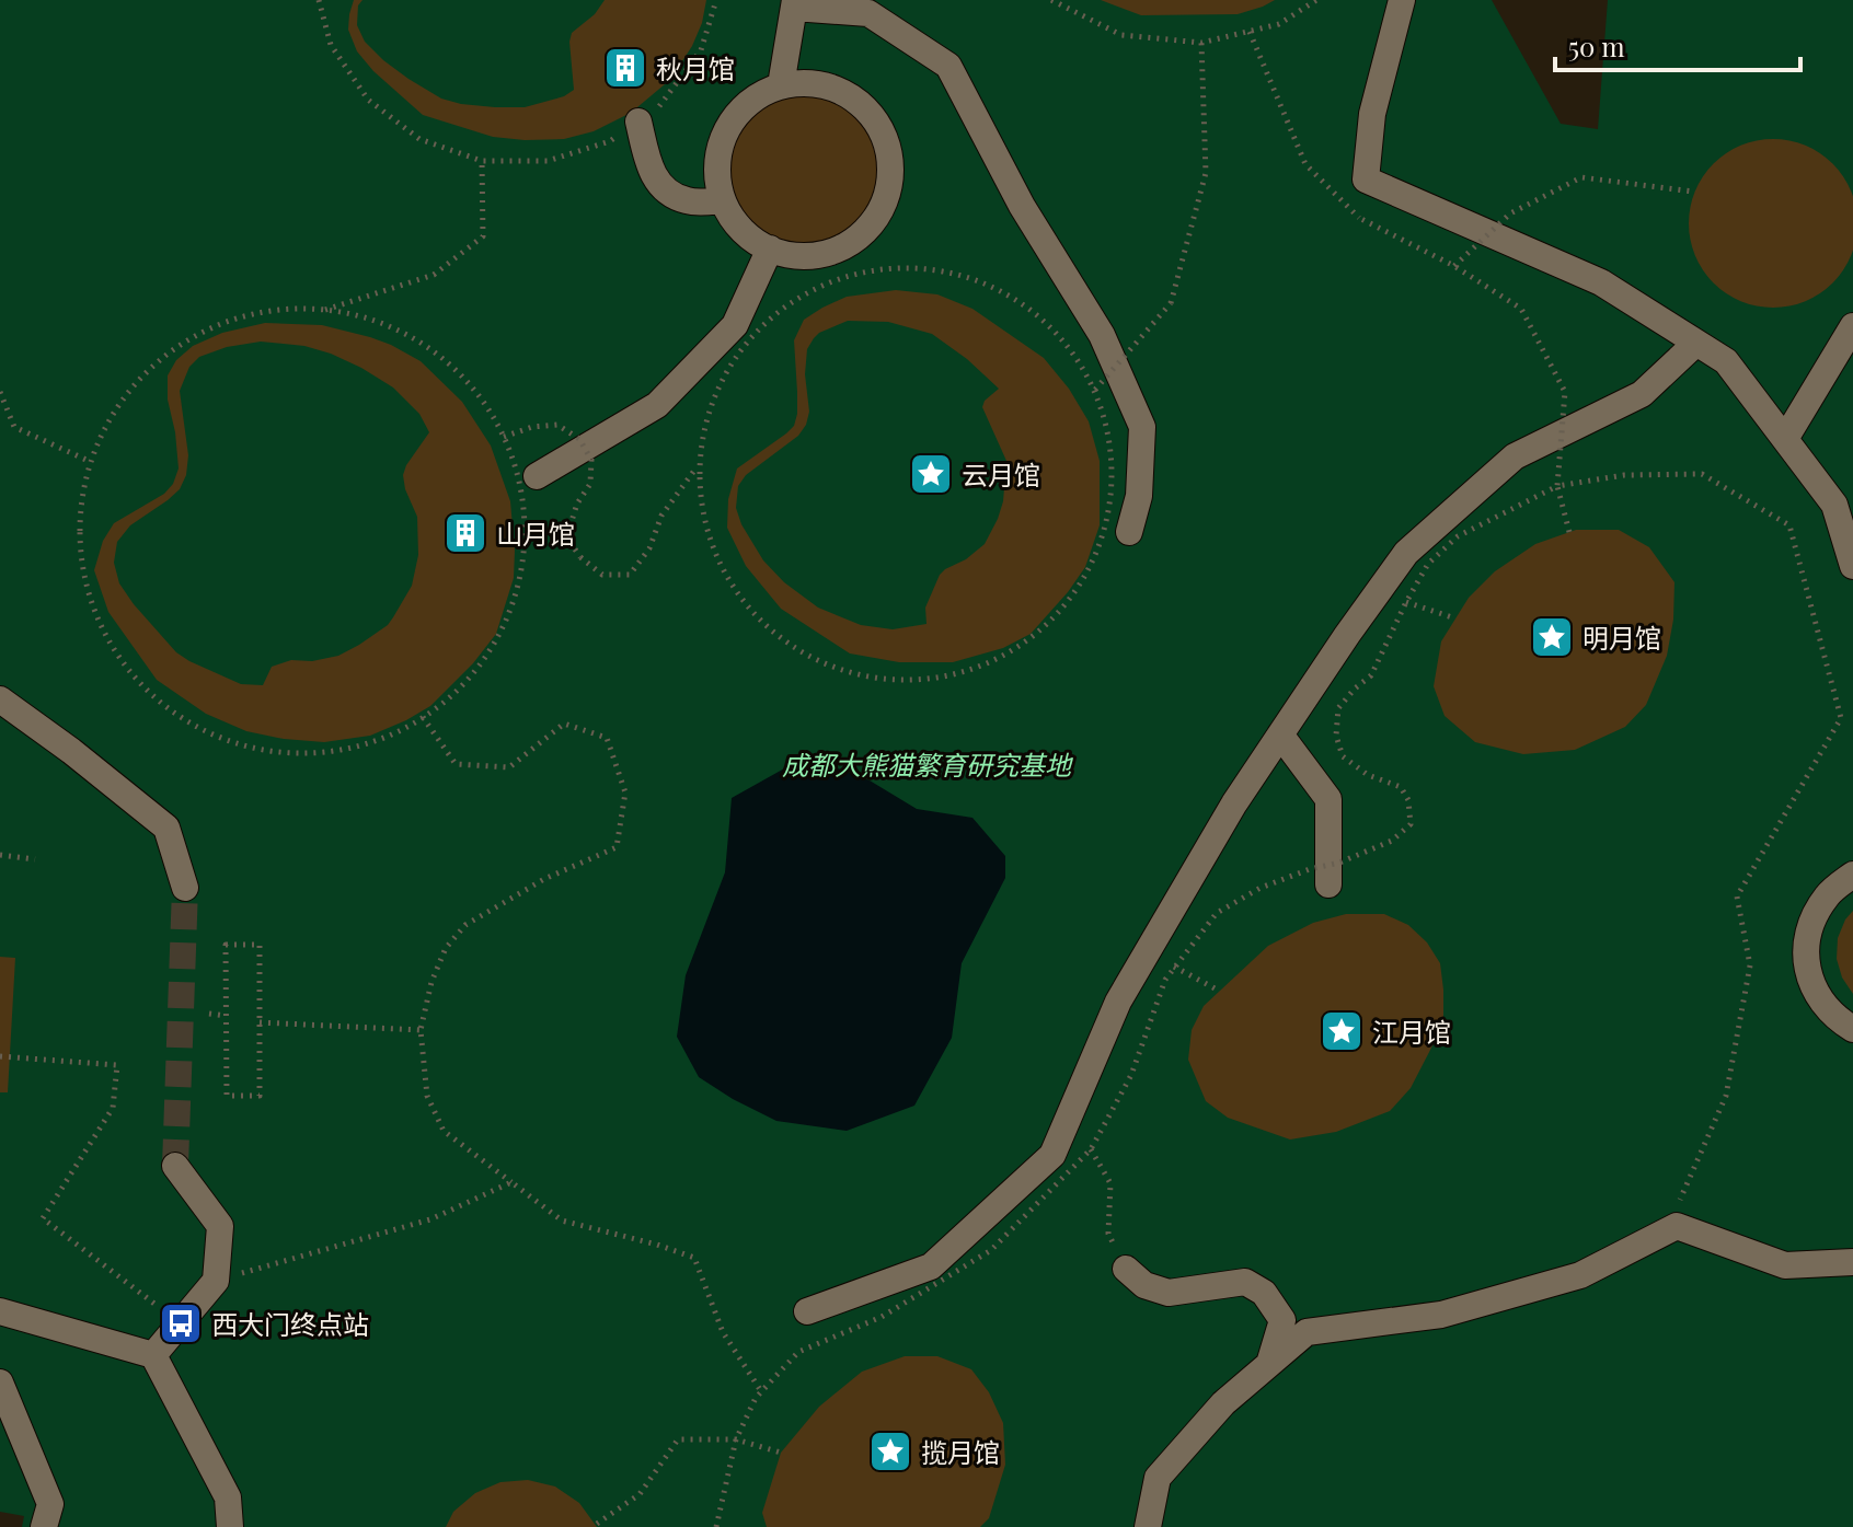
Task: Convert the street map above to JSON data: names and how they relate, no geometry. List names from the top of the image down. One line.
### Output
{"parks":["成都大熊猫繁育研究基地"],"places":{"building":["秋月馆","山月馆"],"place":["云月馆","明月馆","江月馆","揽月馆"],"bus stop":["西大门终点站"]},"scale_bar":"50 m"}
